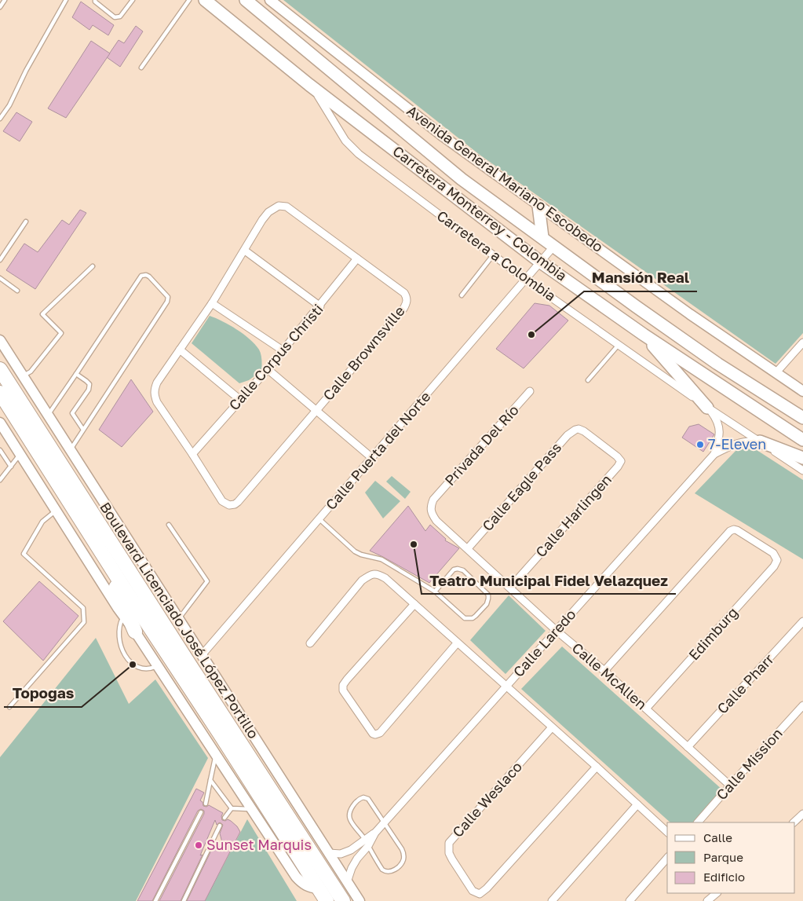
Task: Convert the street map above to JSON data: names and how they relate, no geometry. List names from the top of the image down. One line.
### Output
{"streets":{"highway":["Boulevard Licenciado José López Portillo"],"main road":["Carretera Monterrey - Colombia"],"street":["Avenida General Mariano Escobedo","Carretera a Colombia","Calle Brownsville","Calle Corpus Christi","Privada Del Río","Calle Puerta del Norte","Calle Eagle Pass","Calle Harlingen","Edimburg","Calle Laredo","Calle McAllen","Calle Pharr","Calle Mission","Calle Weslaco"]},"crossings":[["Carretera Monterrey - Colombia","Carretera a Colombia"],["Carretera Monterrey - Colombia","Calle Puerta del Norte"],["Carretera a Colombia","Calle Puerta del Norte"],["Carretera a Colombia","Calle Laredo"],["Calle Brownsville","Calle Corpus Christi"],["Privada Del Río","Calle McAllen"],["Calle Puerta del Norte","Boulevard Licenciado José López Portillo"],["Calle Eagle Pass","Calle Harlingen"],["Calle Eagle Pass","Calle McAllen"],["Calle Harlingen","Calle McAllen"],["Boulevard Licenciado José López Portillo","Calle Laredo"],["Edimburg","Calle McAllen"],["Calle Laredo","Calle McAllen"],["Calle McAllen","Calle Pharr"],["Calle McAllen","Calle Mission"]],"places":["Mansión Real","7-Eleven","Teatro Municipal Fidel Velazquez","Topogas","Sunset Marquis"],"legend":["Calle","Parque","Edificio"]}
